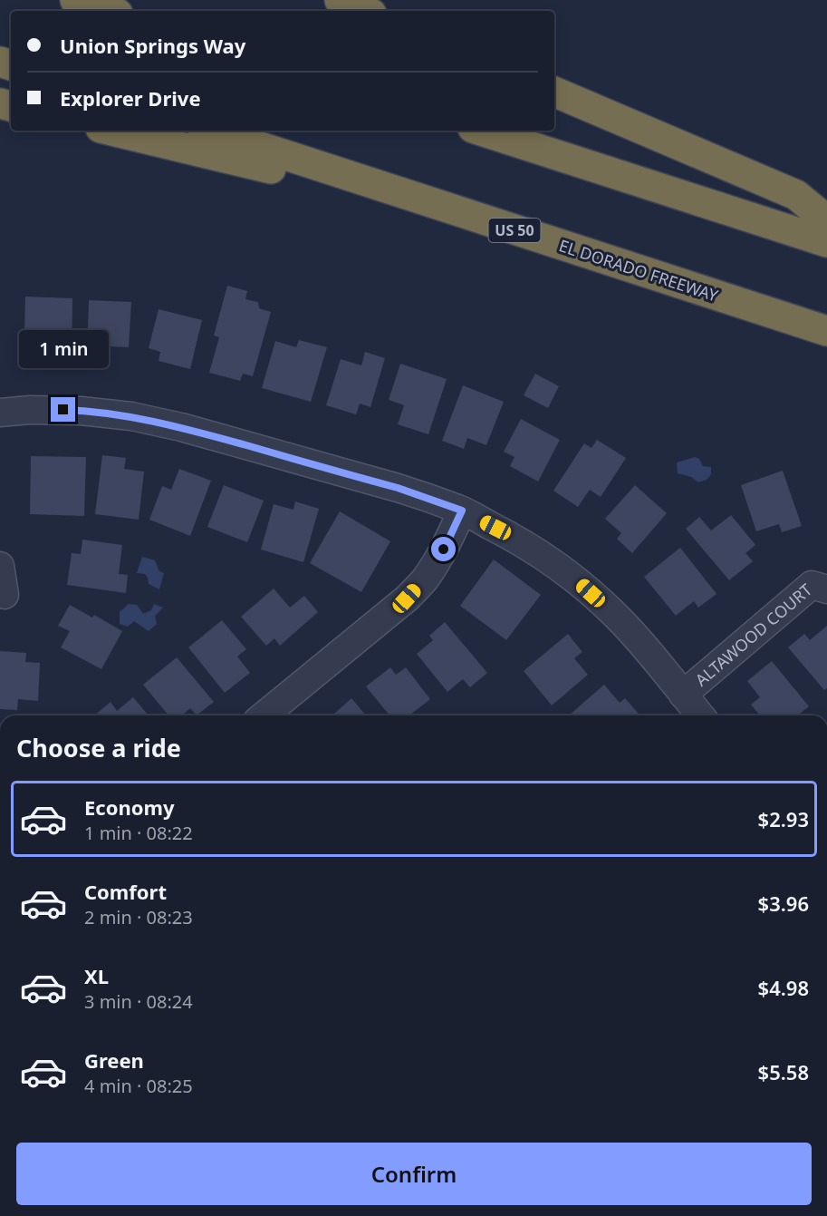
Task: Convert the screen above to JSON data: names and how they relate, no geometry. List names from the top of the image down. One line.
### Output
{"streets":{"highway":["US 50","EL DORADO FREEWAY"],"street":["ALTAWOOD COURT"]},"page":{"banner":["Union Springs Way","Explorer Drive"],"bubble":"1 min","heading":"Choose a ride","list":[{"name":"Economy","note":"1 min · 08:22","value":"$2.93"},{"name":"Comfort","note":"2 min · 08:23","value":"$3.96"},{"name":"XL","note":"3 min · 08:24","value":"$4.98"},{"name":"Green","note":"4 min · 08:25","value":"$5.58"}],"buttons":"Confirm"}}
